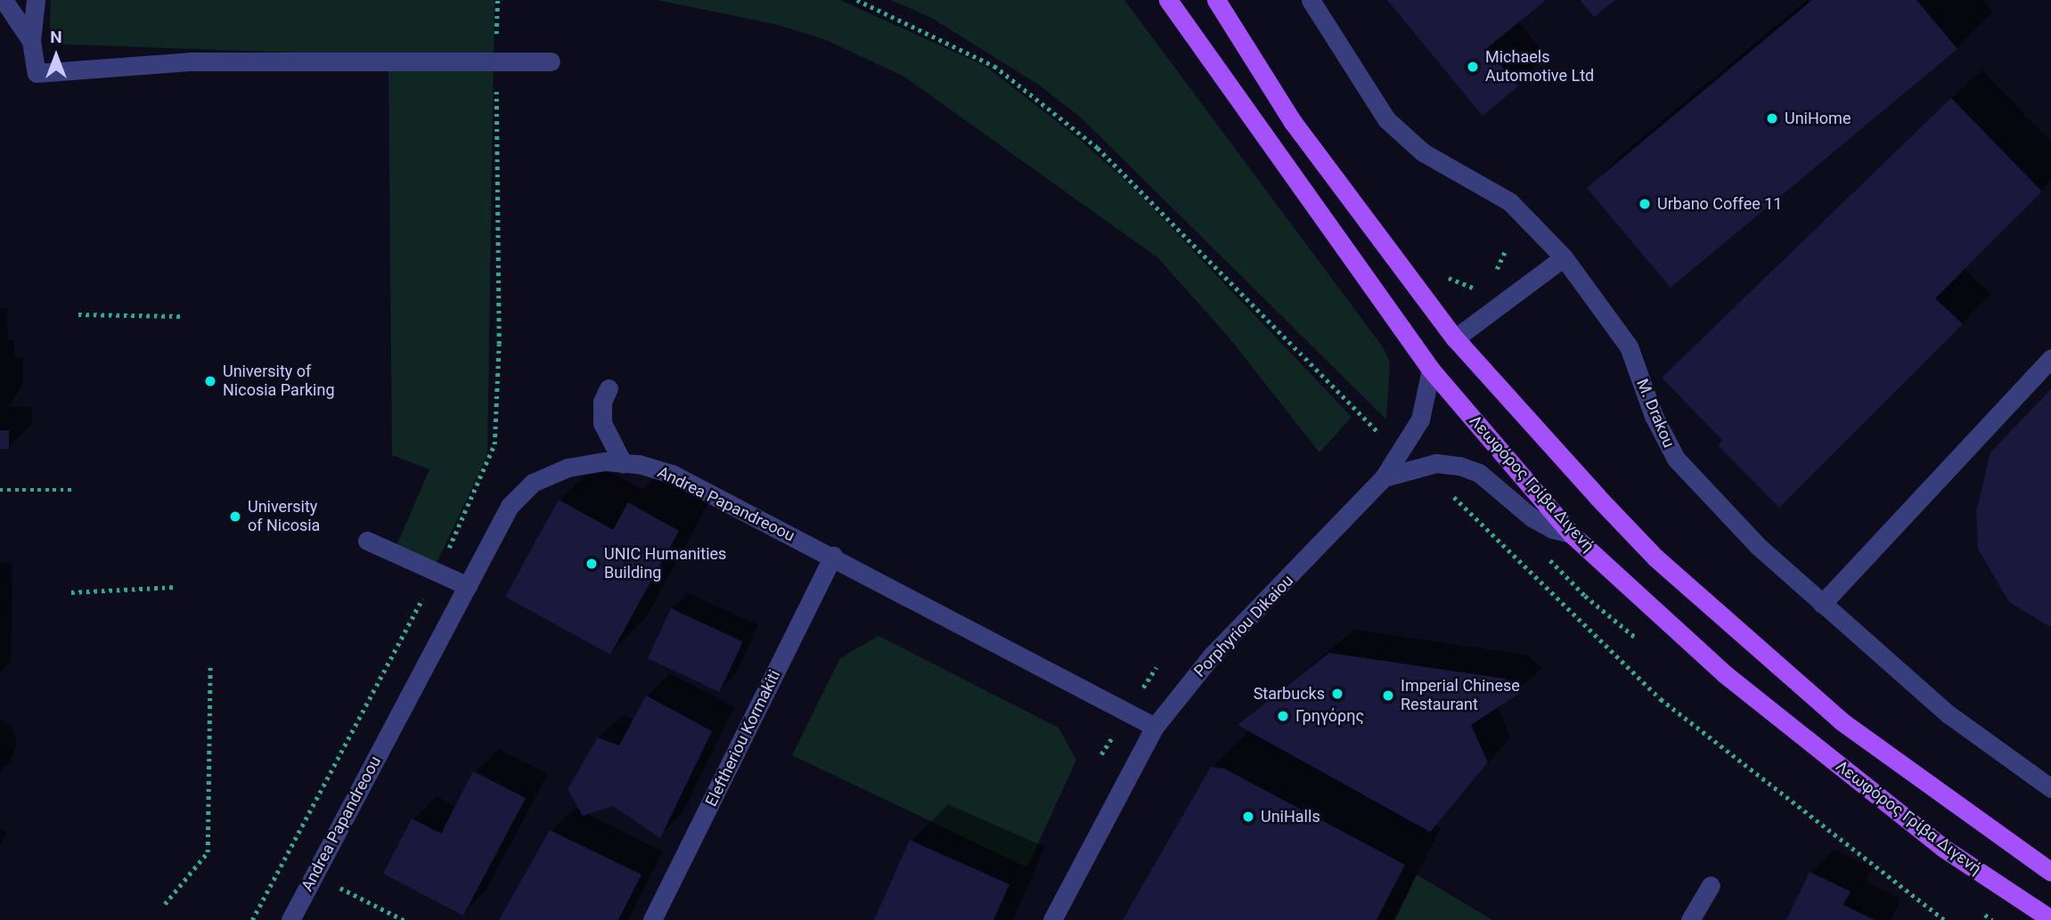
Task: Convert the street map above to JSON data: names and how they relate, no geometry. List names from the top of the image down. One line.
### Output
{"streets":{"main road":["Λεωφόρος Γρίβα Διγενή"],"street":["M. Drakou","Andrea Papandreoou","Porphyriou Dikaiou","Eleftheriou Kormakiti"]},"crossings":[["Λεωφόρος Γρίβα Διγενή","Porphyriou Dikaiou"],["Andrea Papandreoou","Porphyriou Dikaiou"],["Andrea Papandreoou","Eleftheriou Kormakiti"]],"places":["Michaels Automotive Ltd","UniHome","Urbano Coffee 11","University of Nicosia Parking","University of Nicosia","UNIC Humanities Building","Starbucks","Imperial Chinese Restaurant","Γρηγόρης","UniHalls"],"north":"top"}
